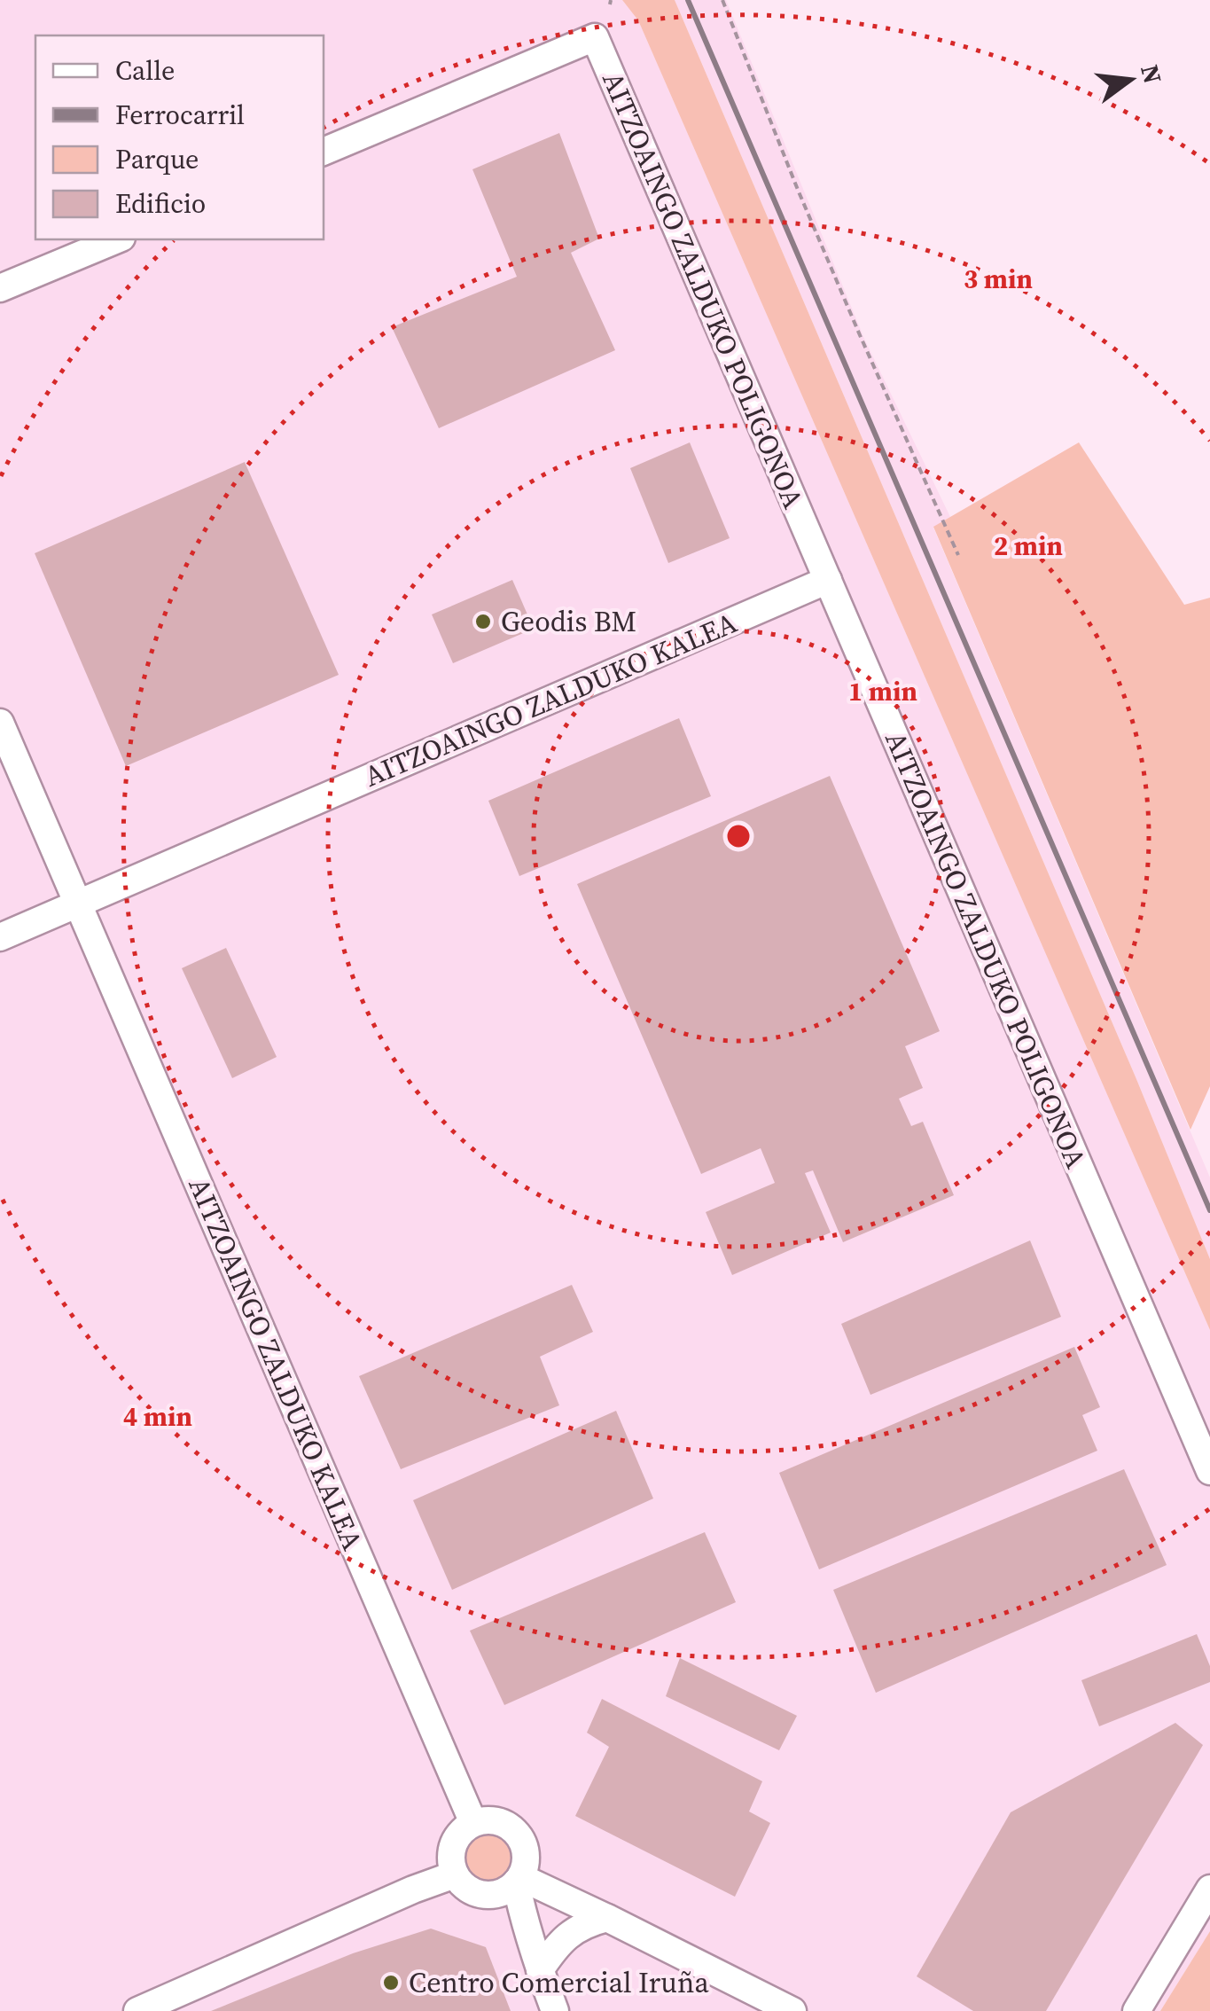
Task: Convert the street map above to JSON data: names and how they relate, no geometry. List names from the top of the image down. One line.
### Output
{"streets":{"street":["AITZOAINGO ZALDUKO POLIGONOA","AITZOAINGO ZALDUKO KALEA"]},"crossings":[["AITZOAINGO ZALDUKO POLIGONOA","AITZOAINGO ZALDUKO KALEA"]],"places":["Geodis BM","Centro Comercial Iruña"],"legend":["Calle","Ferrocarril","Parque","Edificio"],"north":"right","rings":["3 min","2 min","1 min","4 min"]}
